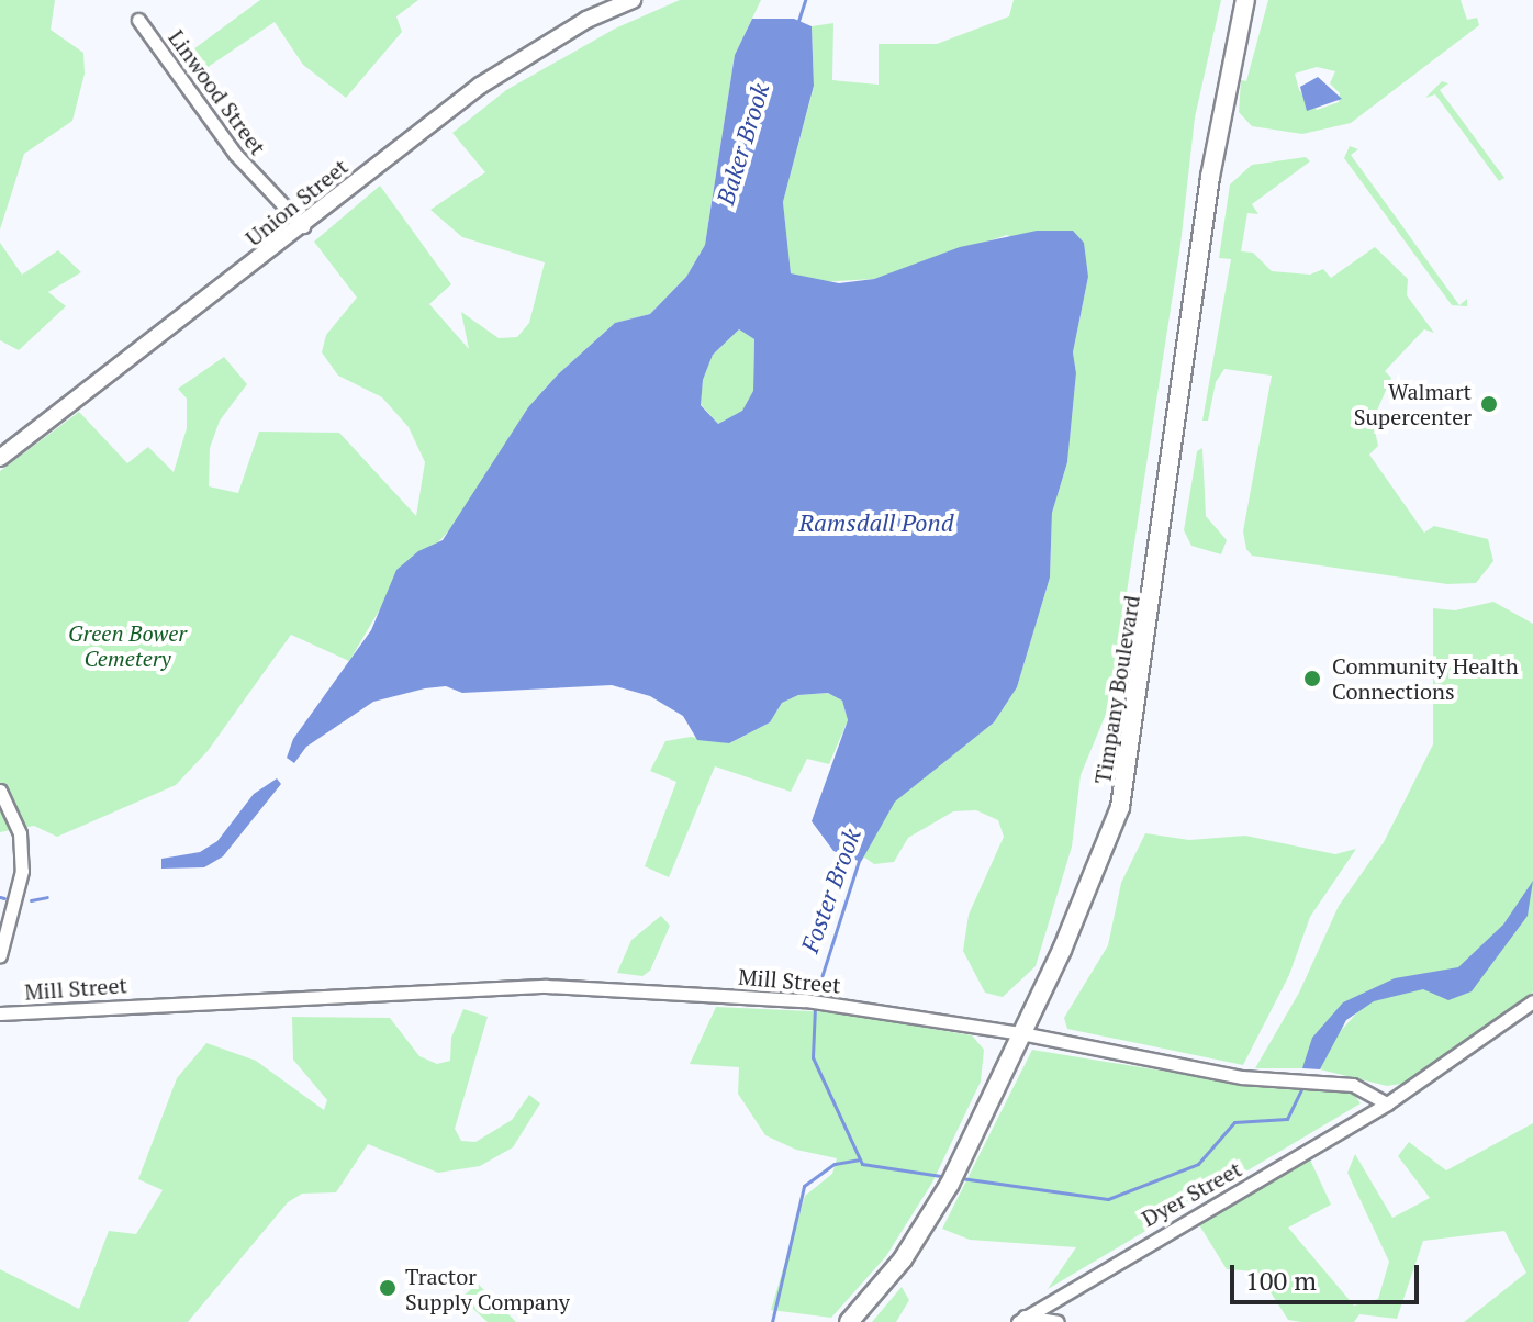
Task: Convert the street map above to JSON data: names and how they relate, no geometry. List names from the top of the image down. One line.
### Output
{"streets":{"main road":["Timpany Boulevard"],"street":["Linwood Street","Union Street","Mill Street","Dyer Street"]},"crossings":[["Linwood Street","Union Street"],["Timpany Boulevard","Mill Street"],["Mill Street","Dyer Street"]],"water":["Baker Brook","Ramsdall Pond","Foster Brook"],"parks":["Green Bower Cemetery"],"places":["Walmart Supercenter","Community Health Connections","Tractor Supply Company"],"scale_bar":"100 m"}
